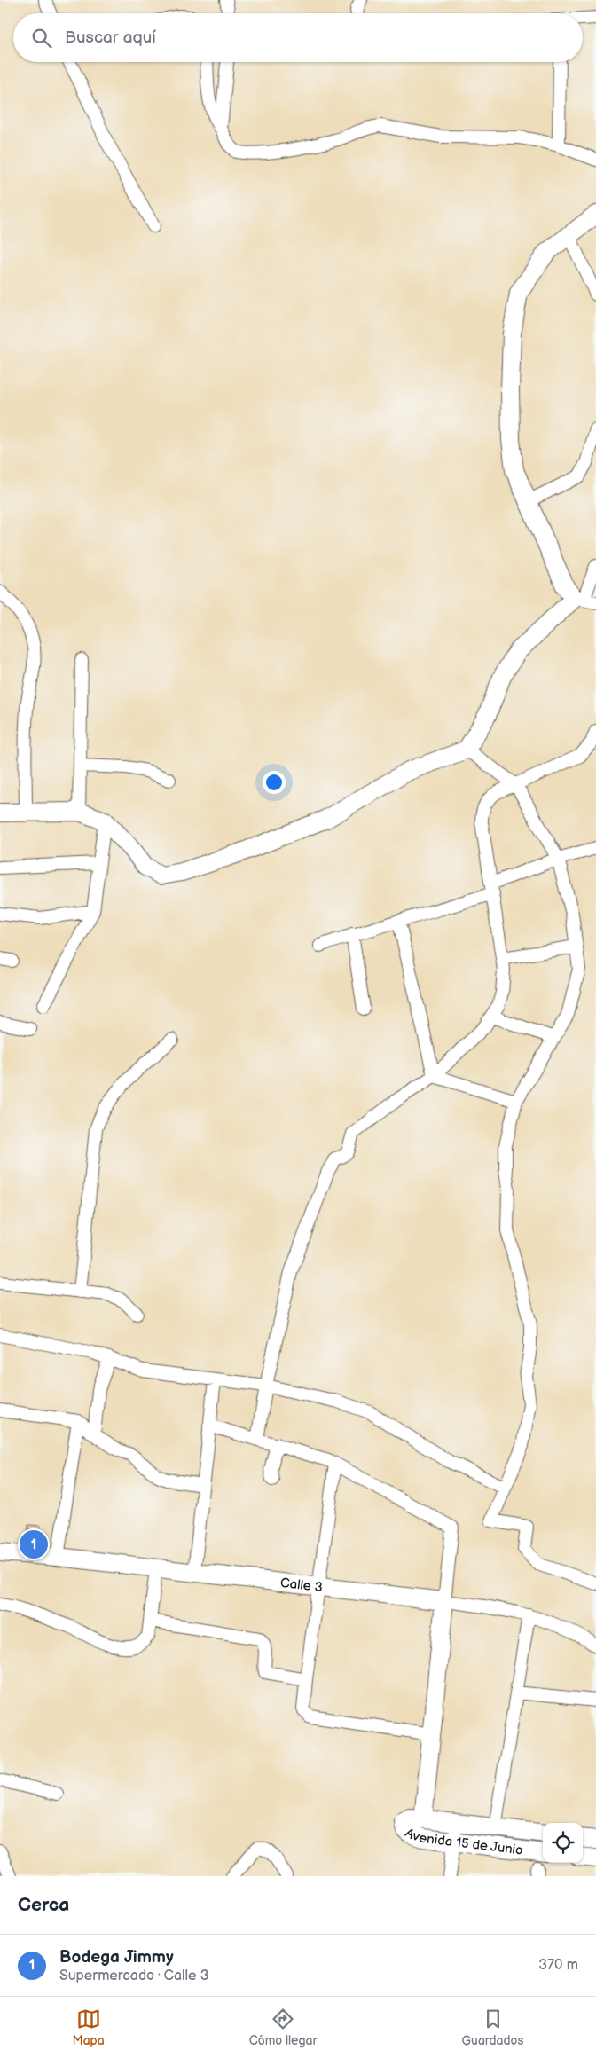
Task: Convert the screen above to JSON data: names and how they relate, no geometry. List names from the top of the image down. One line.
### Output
{"streets":{"street":["Calle 3","Avenida 15 de Junio"]},"page":{"search":"Buscar aquí","pins":"1","heading":"Cerca","list":[{"mark":"1","name":"Bodega Jimmy","note":"Supermercado · Calle 3","value":"370 m"}],"nav":["Mapa","Cómo llegar","Guardados"]}}
